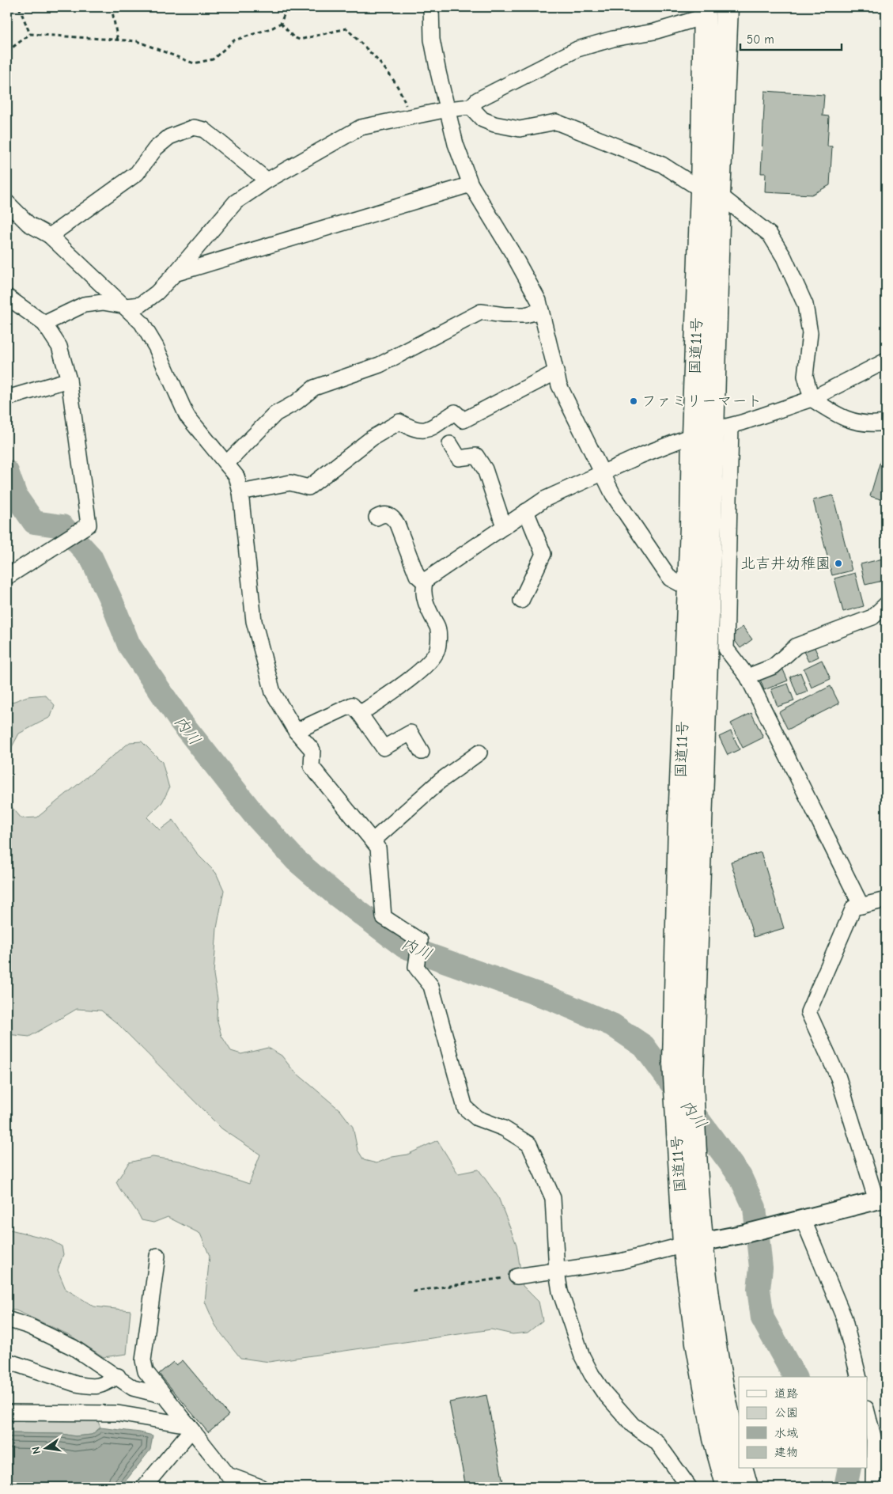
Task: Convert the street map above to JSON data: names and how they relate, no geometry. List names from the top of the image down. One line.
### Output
{"streets":{"highway":["国道11号"]},"water":["内川"],"places":["ファミリーマート","北吉井幼稚園"],"legend":["道路","公園","水域","建物"],"scale_bar":"50 m","north":"left"}
